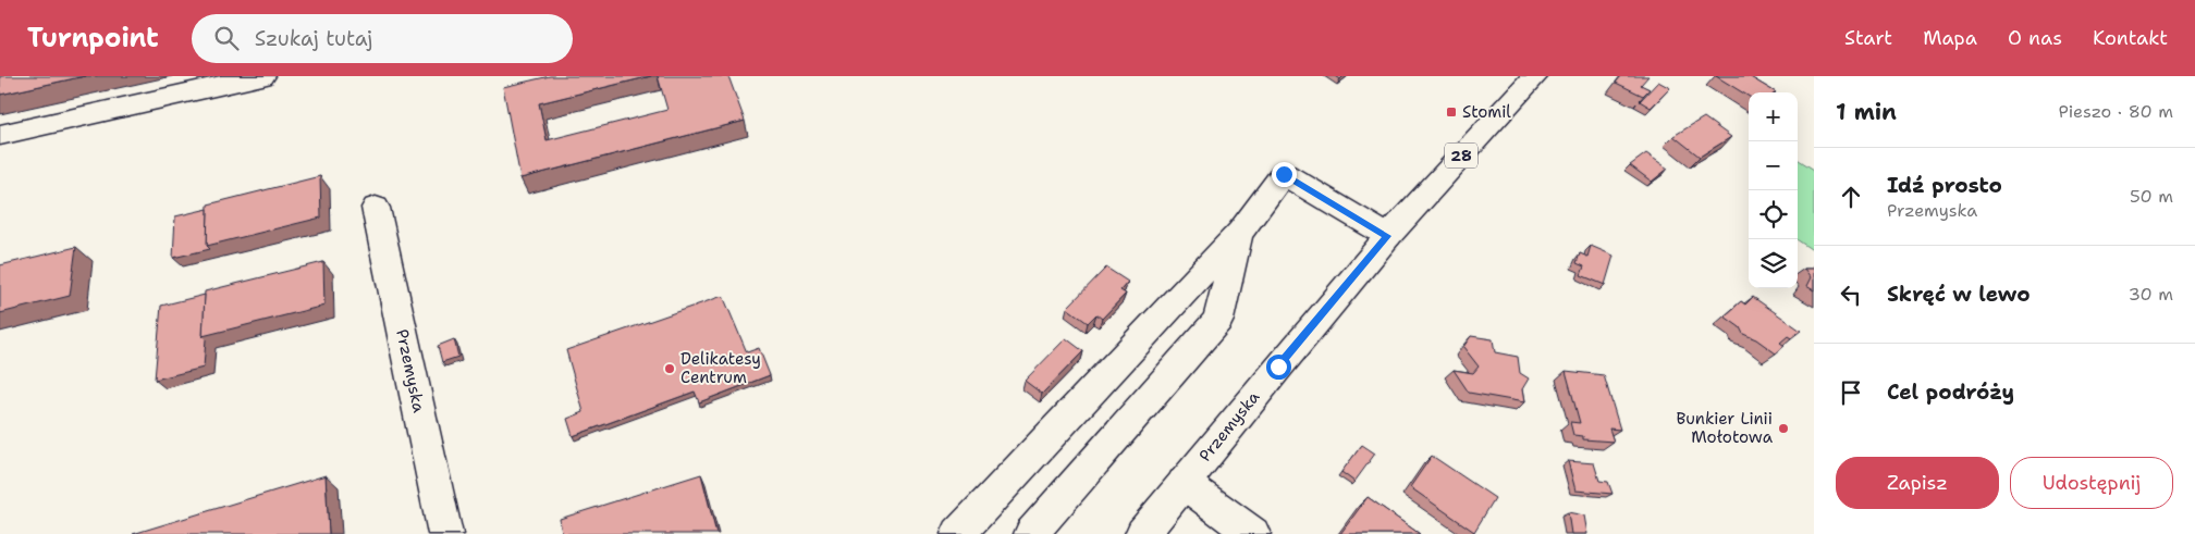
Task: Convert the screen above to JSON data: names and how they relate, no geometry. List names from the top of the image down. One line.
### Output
{"streets":{"street":["28","Przemyska"]},"places":{"transit":["Stomil"],"other":["Delikatesy Centrum","Bunkier Linii Mołotowa"]},"page":{"header":"Turnpoint","search":"Szukaj tutaj","nav":["Start","Mapa","O nas","Kontakt"],"heading":["1 min","Pieszo · 80 m"],"map_buttons":["+","−"],"list":[["Idź prosto","Przemyska","50 m"],["Skręć w lewo","30 m"],"Cel podróży"],"buttons":["Zapisz","Udostępnij"]}}
